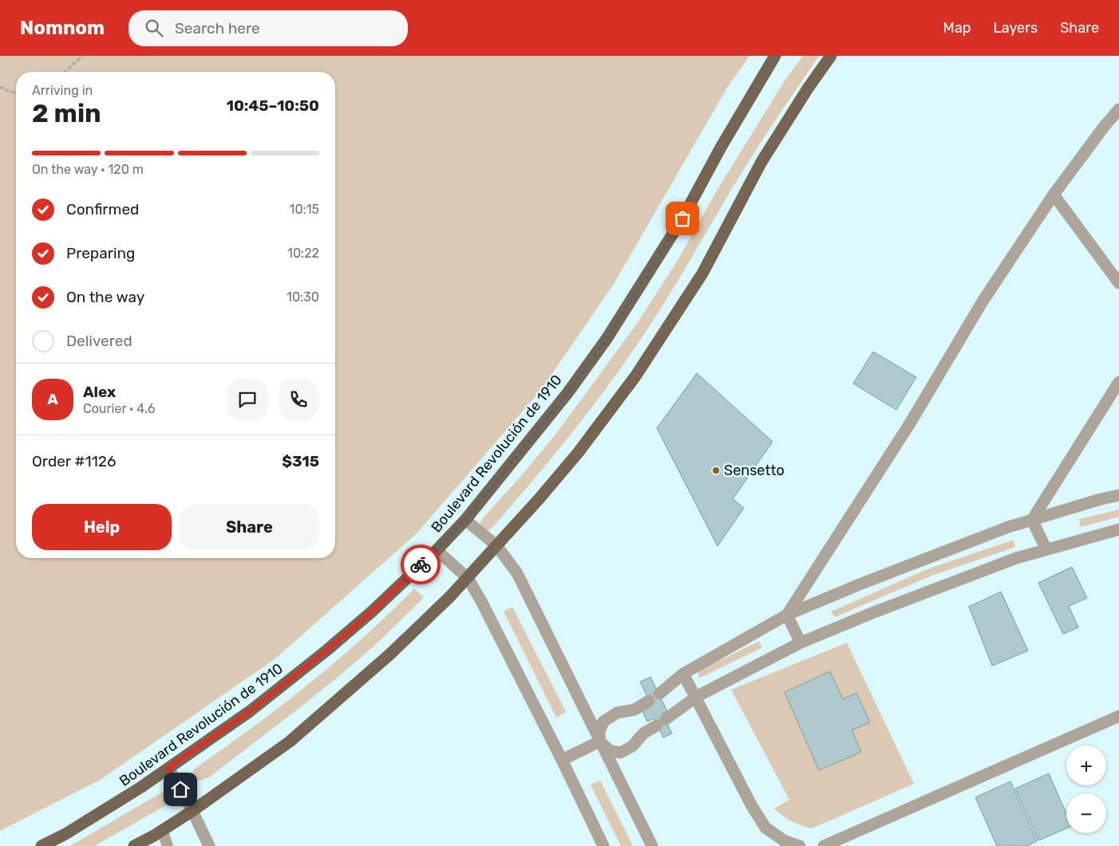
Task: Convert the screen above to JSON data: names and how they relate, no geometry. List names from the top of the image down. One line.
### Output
{"streets":{"main road":["Boulevard Revolución de 1910"]},"places":["Sensetto"],"page":{"header":"Nomnom","search":"Search here","nav":["Map","Layers","Share"],"heading":["2 min","Arriving in","10:45–10:50"],"panel":["Alex","Courier · 4.6","Order #1126","$315"],"bar":"On the way · 120 m","list":[["Confirmed","10:15"],["Preparing","10:22"],["On the way","10:30"],"Delivered"],"round":"A","buttons":["Help","Share"],"map_buttons":["+","−"]}}
